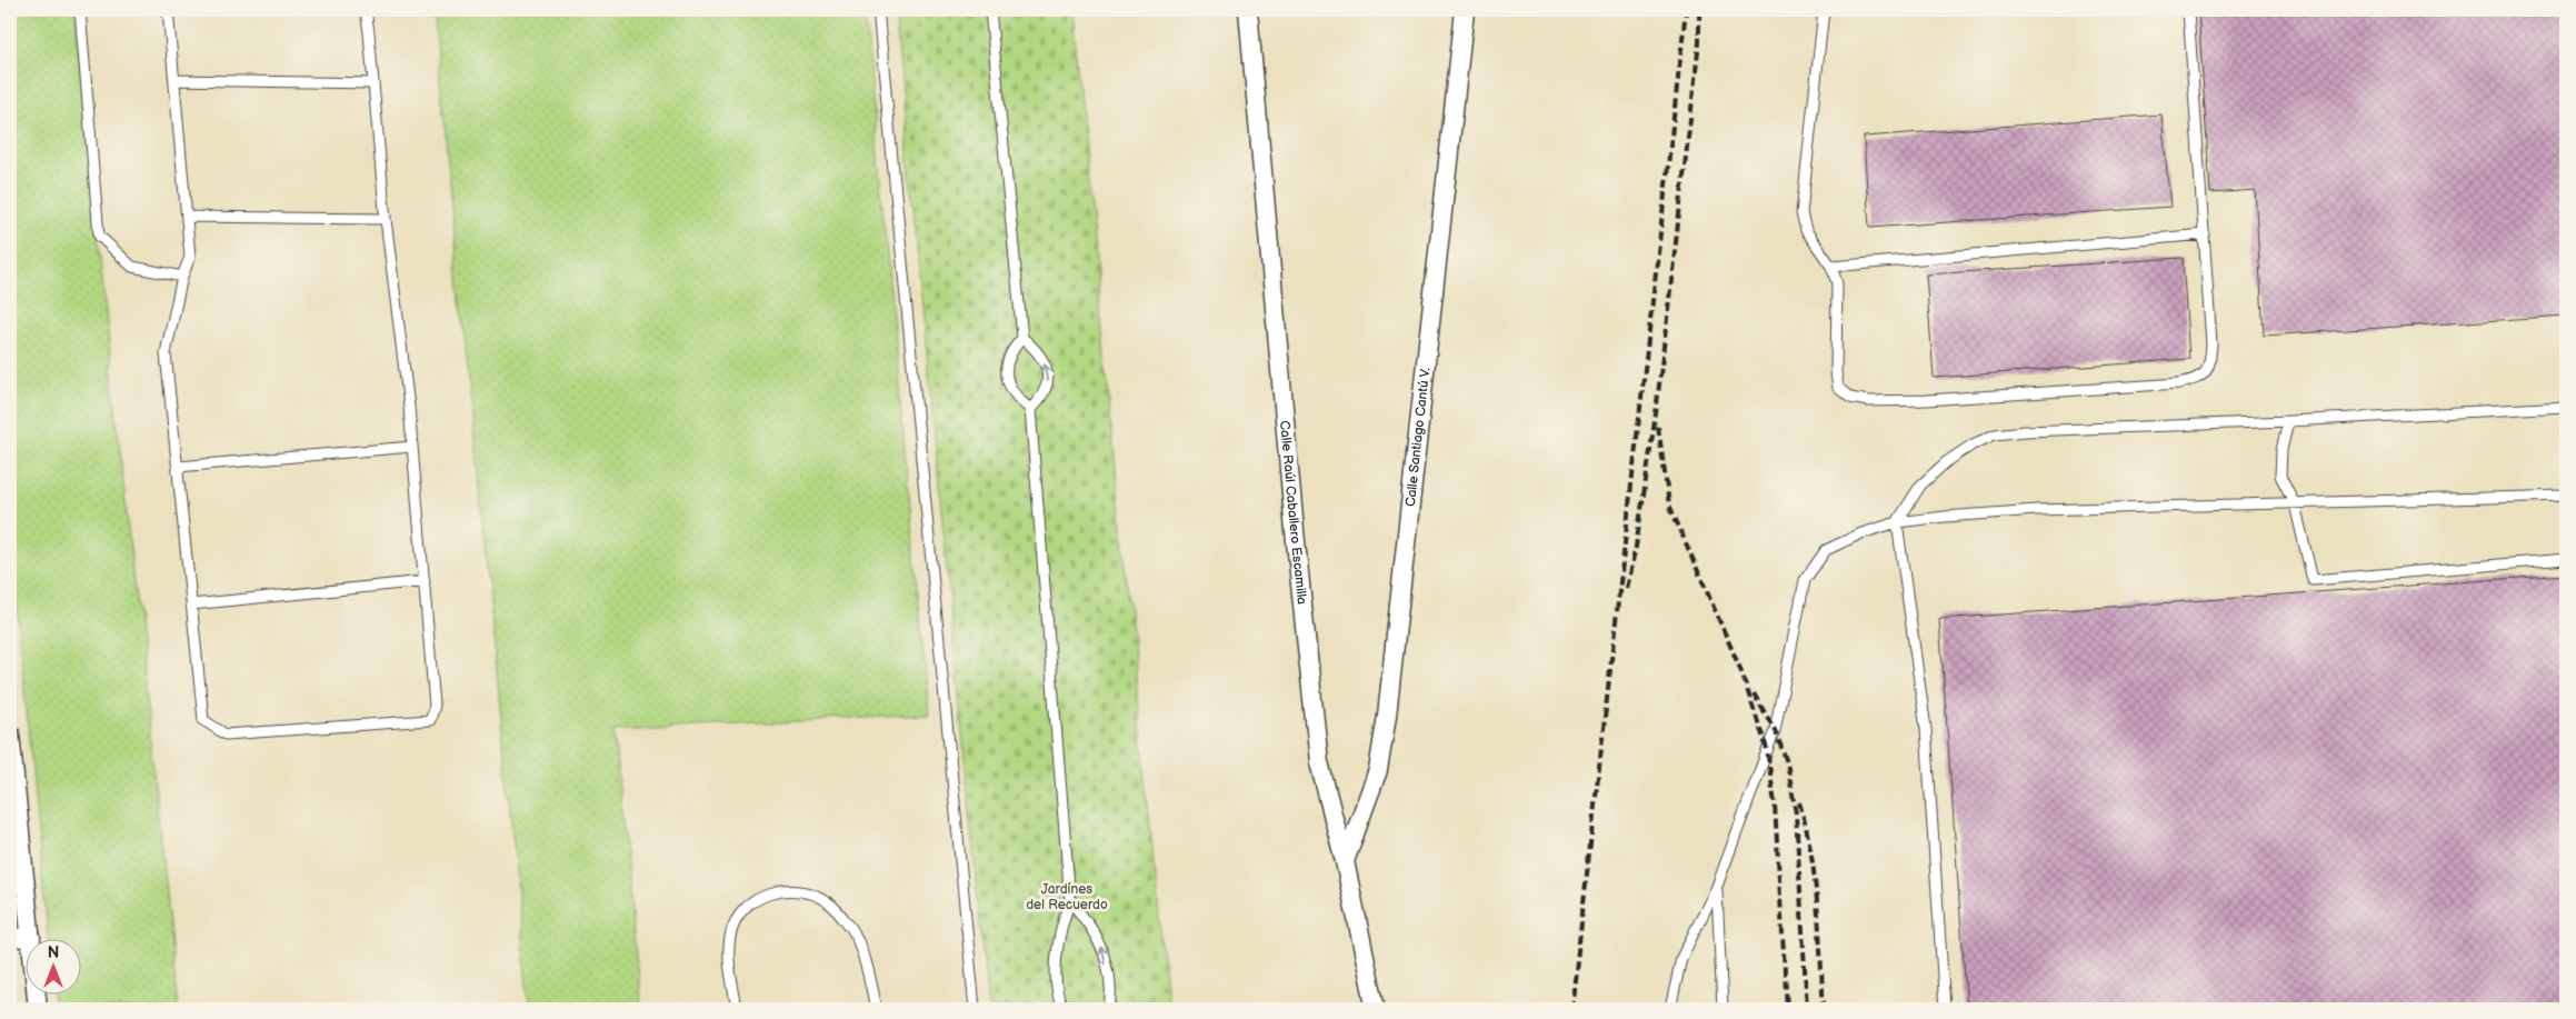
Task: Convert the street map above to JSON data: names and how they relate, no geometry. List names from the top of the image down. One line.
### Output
{"streets":{"street":["Calle Santiago Cantú V.","Calle Raúl Caballero Escamilla"]},"crossings":[["Calle Santiago Cantú V.","Calle Raúl Caballero Escamilla"]],"parks":["Jardínes del Recuerdo"],"north":"top"}
